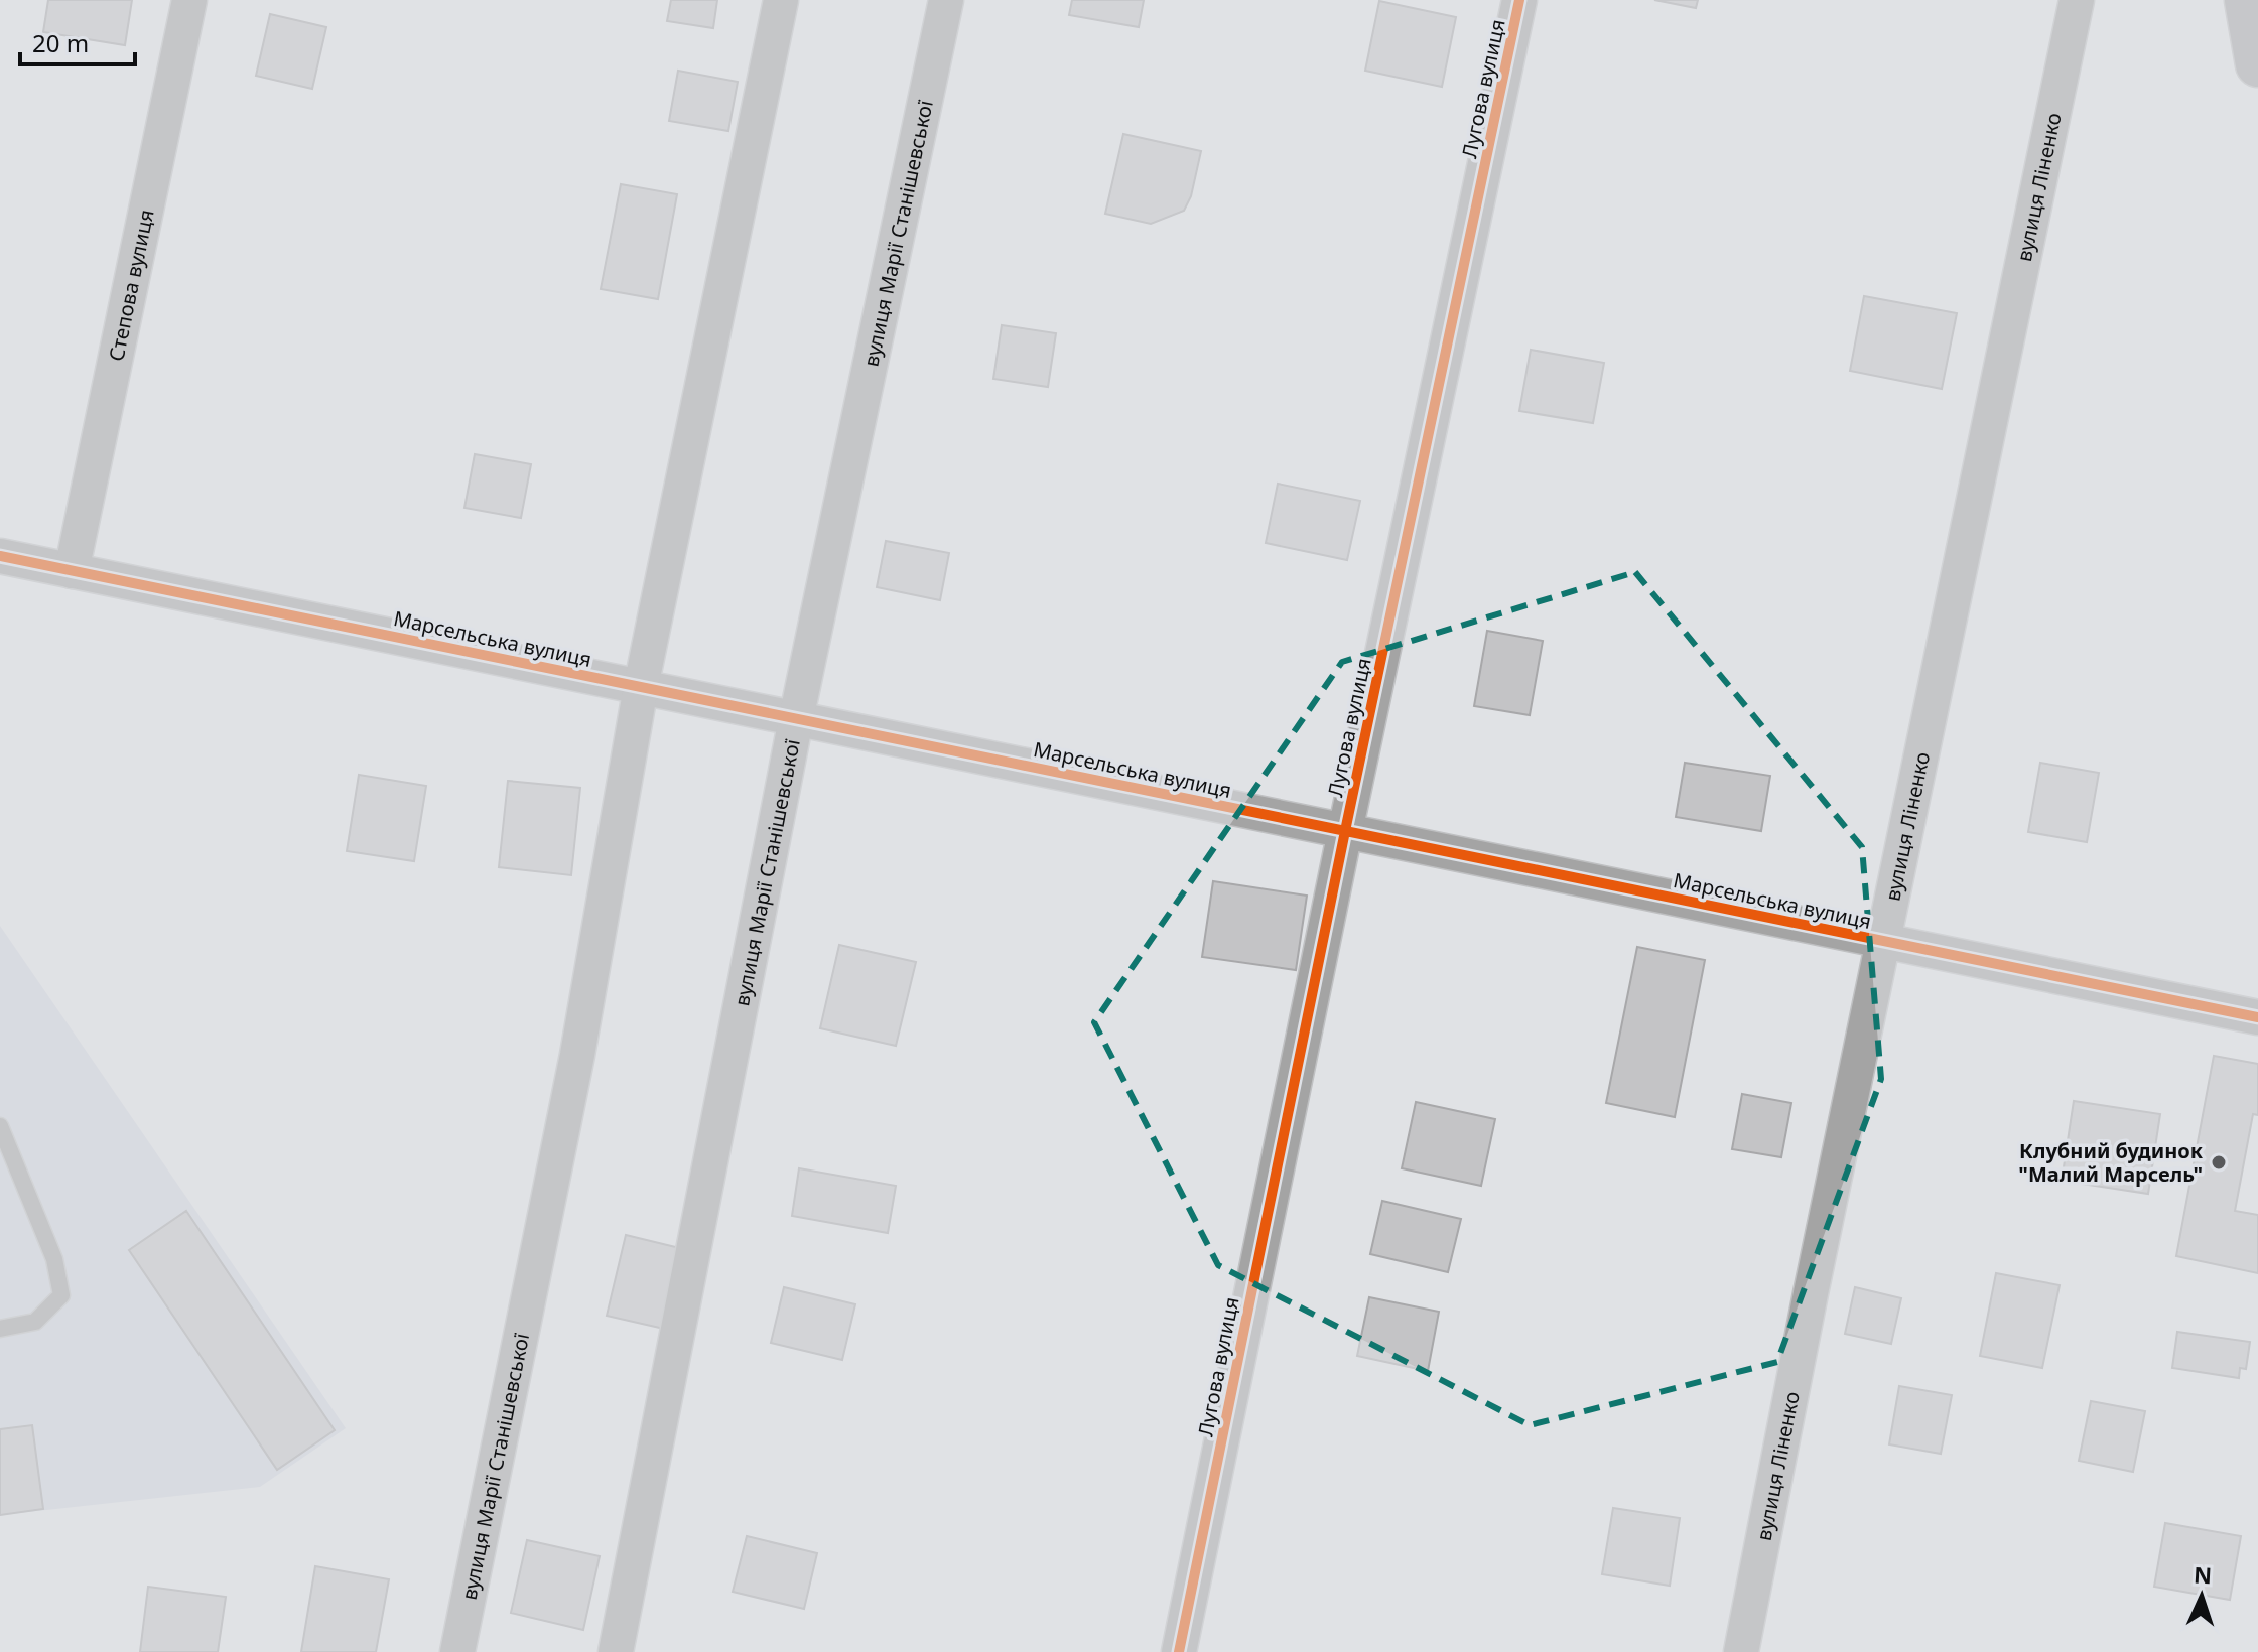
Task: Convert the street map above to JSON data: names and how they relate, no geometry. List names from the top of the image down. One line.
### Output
{"streets":{"street":["Лугова вулиця","вулиця Ліненко","вулиця Марії Станішевської","Степова вулиця","Марсельська вулиця"]},"crossings":[["Лугова вулиця","Марсельська вулиця"],["вулиця Ліненко","Марсельська вулиця"],["вулиця Марії Станішевської","Марсельська вулиця"],["Степова вулиця","Марсельська вулиця"]],"places":["Клубний будинок \"Малий Марсель\""],"scale_bar":"20 m","north":"top"}
